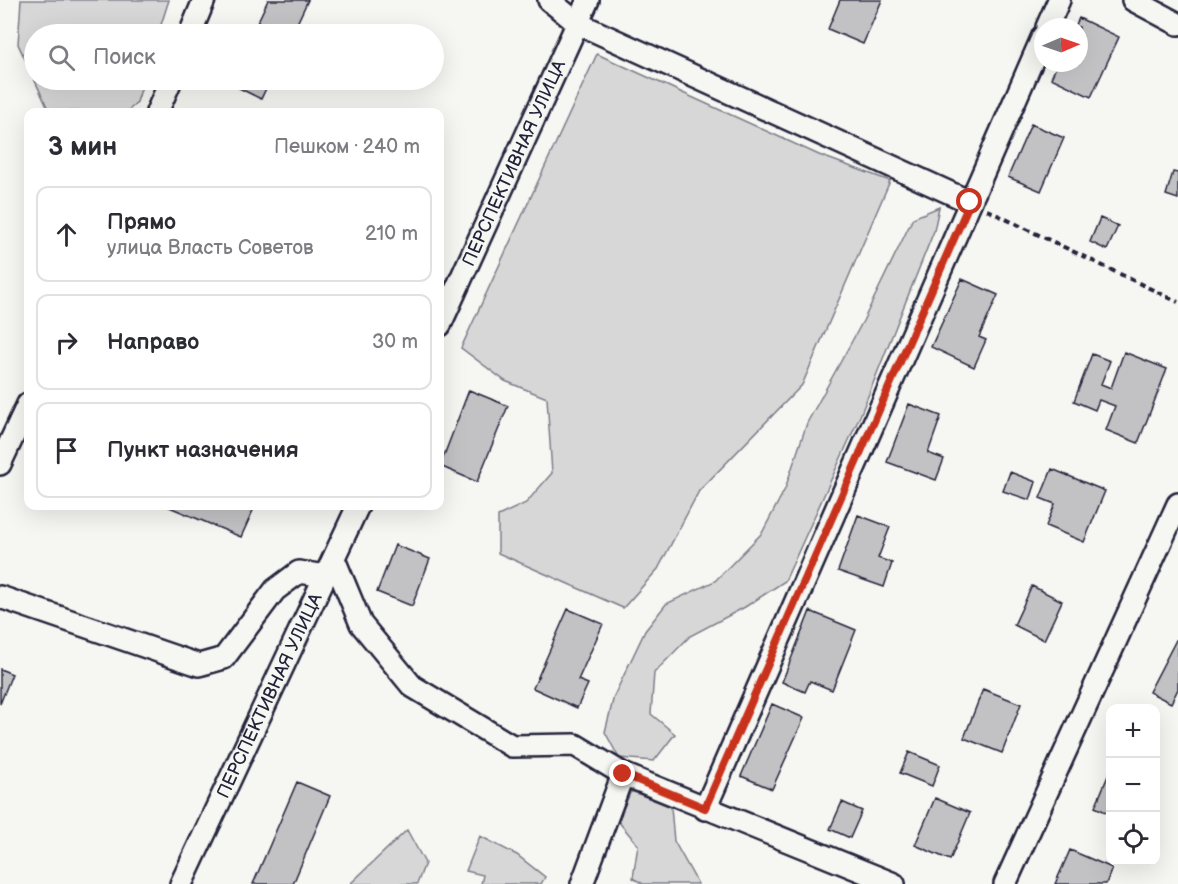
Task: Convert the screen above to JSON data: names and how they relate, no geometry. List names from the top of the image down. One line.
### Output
{"streets":{"street":["ПЕРСПЕКТИВНАЯ УЛИЦА"]},"north":"right","page":{"search":"Поиск","heading":["3 мин","Пешком · 240 m"],"list":[["Прямо","улица Власть Советов","210 m"],["Направо","30 m"],"Пункт назначения"],"map_buttons":["+","−"]}}
